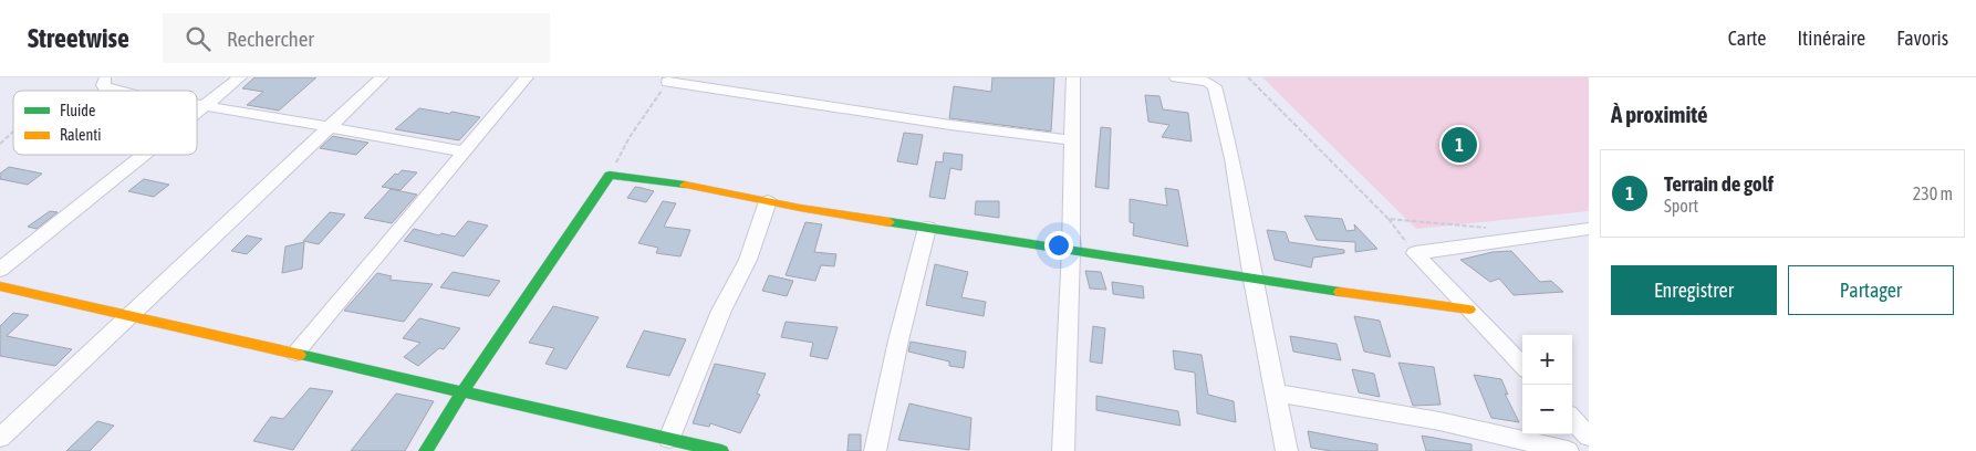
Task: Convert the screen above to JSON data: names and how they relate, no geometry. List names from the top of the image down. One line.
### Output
{"legend":["Fluide","Ralenti"],"page":{"header":"Streetwise","search":"Rechercher","nav":["Carte","Itinéraire","Favoris"],"heading":"À proximité","pins":"1","list":[{"mark":"1","name":"Terrain de golf","note":"Sport","value":"230 m"}],"buttons":["Enregistrer","Partager"],"map_buttons":["+","−"]}}
